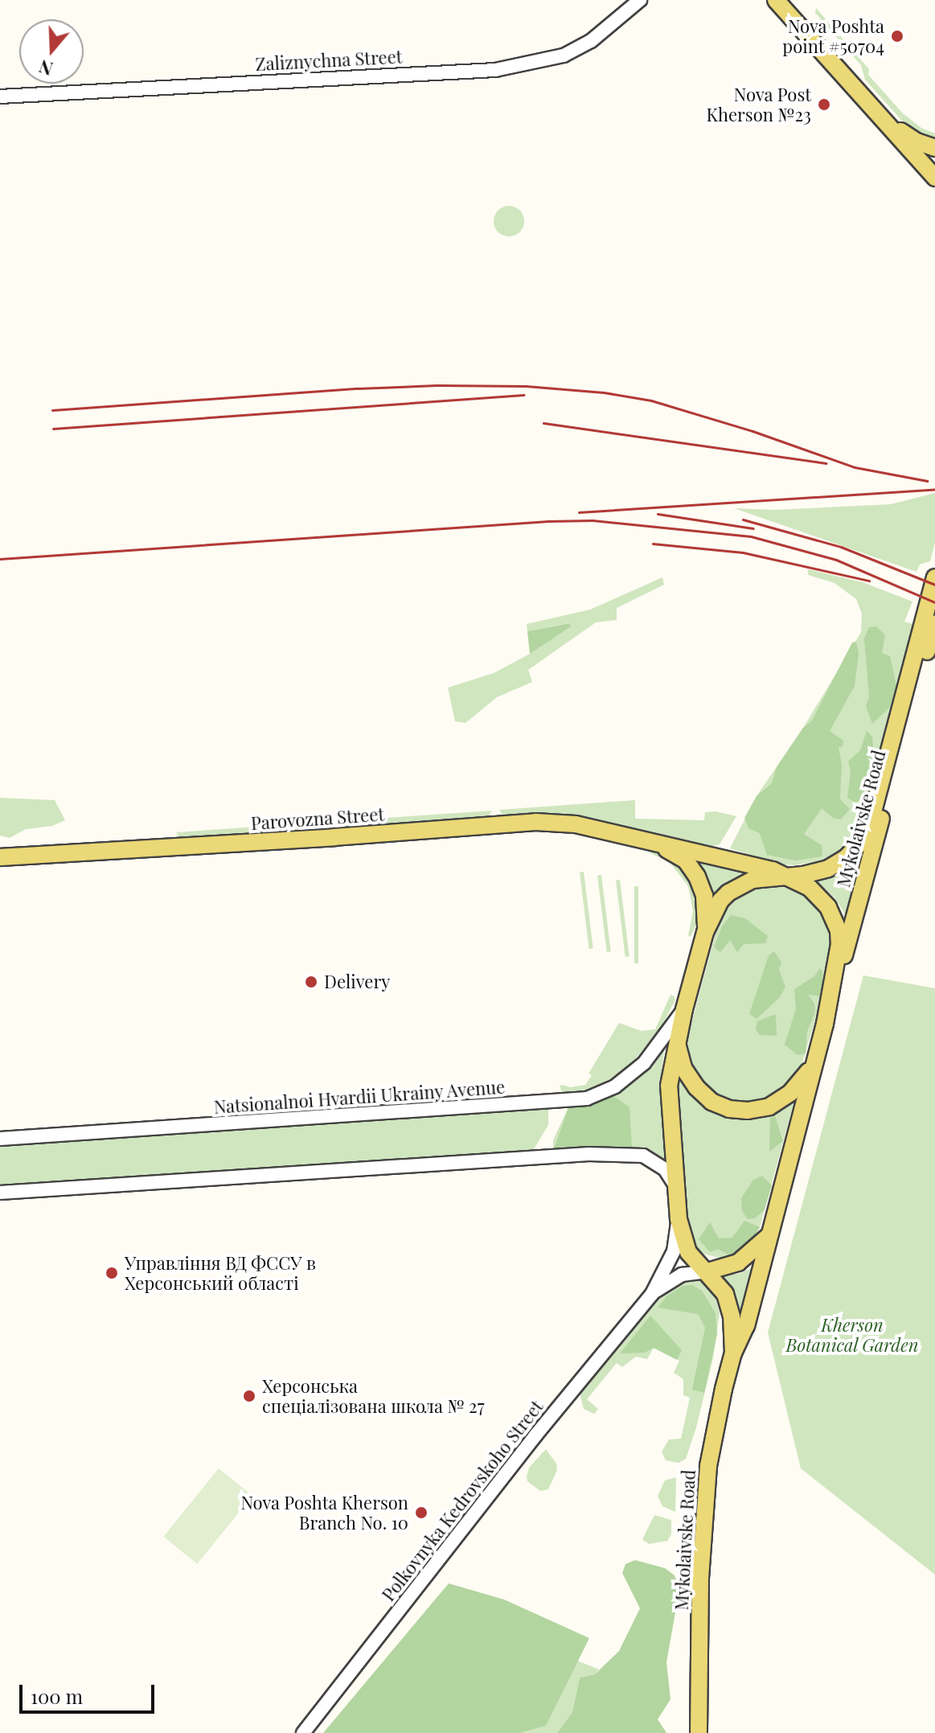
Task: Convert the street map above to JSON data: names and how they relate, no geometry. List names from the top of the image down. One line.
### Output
{"streets":{"main road":["Parovozna Street","Mykolaivske Road"],"street":["Zaliznychna Street","Natsionalnoi Hvardii Ukrainy Avenue","Polkovnyka Kedrovskoho Street"]},"crossings":[["Parovozna Street","Mykolaivske Road"],["Parovozna Street","Natsionalnoi Hvardii Ukrainy Avenue"],["Mykolaivske Road","Natsionalnoi Hvardii Ukrainy Avenue"],["Mykolaivske Road","Polkovnyka Kedrovskoho Street"]],"parks":["Kherson Botanical Garden"],"places":["Nova Poshta point #50704","Nova Post Kherson №23","Delivery","Управління ВД ФССУ в Херсонський області","Херсонська спеціалізована школа № 27","Nova Poshta Kherson Branch No. 10"],"scale_bar":"100 m","north":"bottom"}
